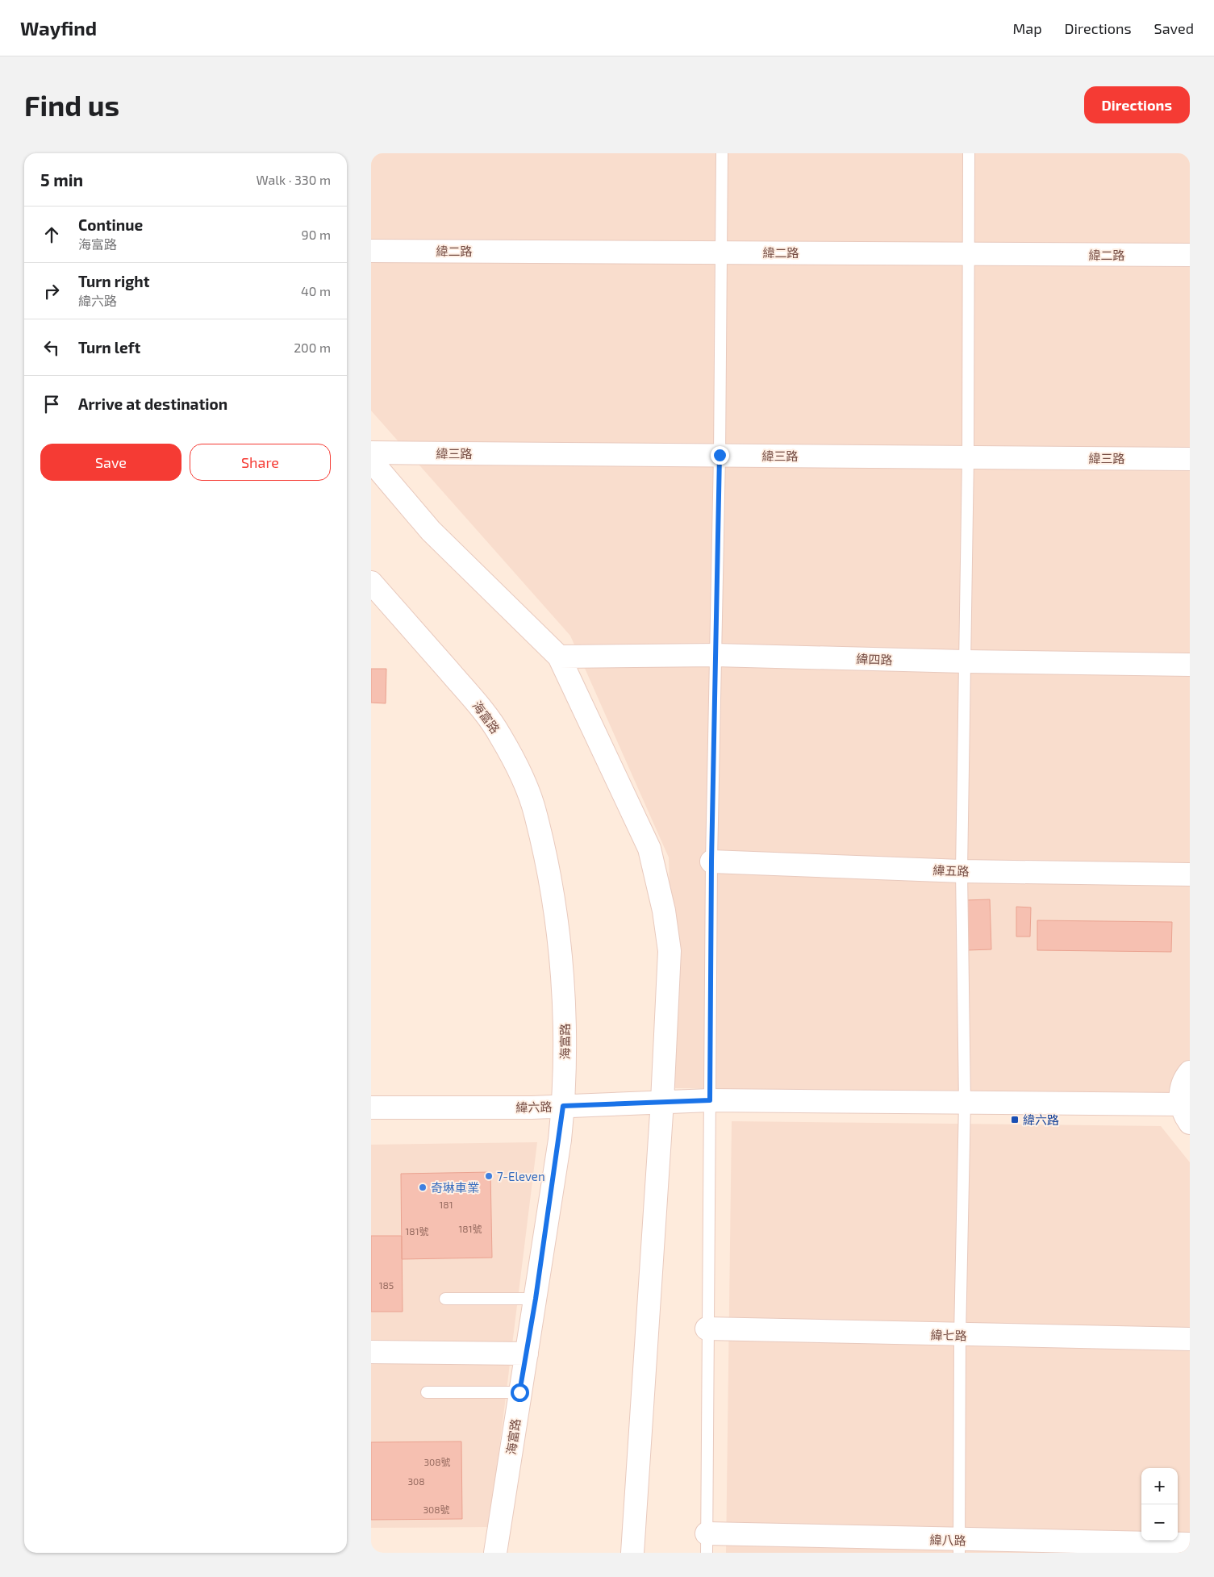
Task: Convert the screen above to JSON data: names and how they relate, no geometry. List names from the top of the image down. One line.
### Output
{"streets":{"street":["緯二路","緯三路","緯四路","海富路","緯五路","緯六路","緯七路","緯八路"]},"crossings":[["海富路","緯六路"]],"places":{"transit":["緯六路"],"other":["7-Eleven","奇琳車業"]},"house_numbers":["181","181號","181號","185","308號","308","308號"],"page":{"header":"Wayfind","nav":["Map","Directions","Saved"],"buttons":["Directions",["Save","Share"]],"title":"Find us","heading":["5 min","Walk · 330 m"],"list":[["Continue","海富路","90 m"],["Turn right","緯六路","40 m"],["Turn left","200 m"],"Arrive at destination"],"map_buttons":["+","−"]}}
